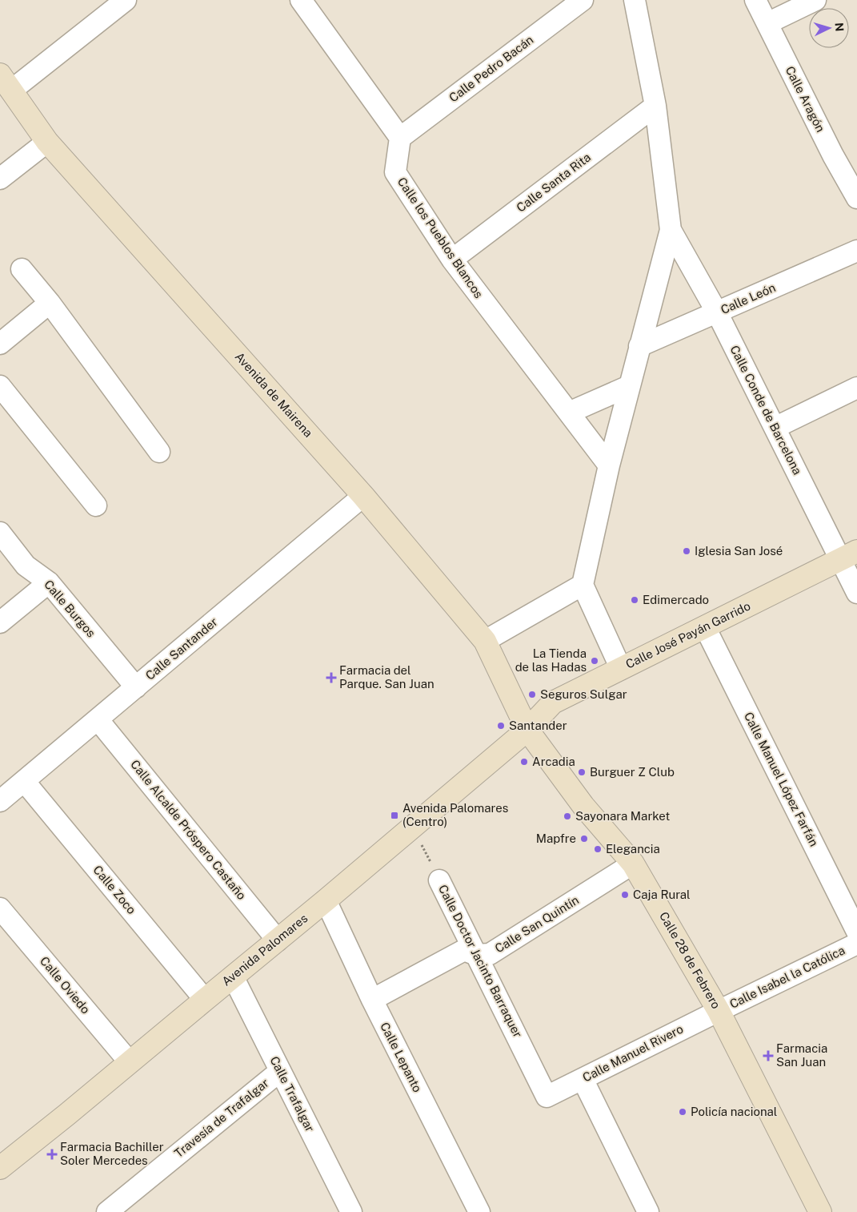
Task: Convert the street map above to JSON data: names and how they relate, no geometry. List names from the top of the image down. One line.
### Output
{"streets":{"street":["Calle Pedro Bacán","Calle Aragón","Calle Santa Rita","Calle los Pueblos Blancos","Calle León","Avenida de Mairena","Calle Conde de Barcelona","Calle Burgos","Calle José Payán Garrido","Calle Santander","Calle Manuel López Farfán","Calle Alcalde Próspero Castaño","Calle Zoco","Calle San Quintín","Avenida Palomares","Calle 28 de Febrero","Calle Doctor Jacinto Barraquer","Calle Isabel la Católica","Calle Oviedo","Calle Manuel Rivero","Calle Lepanto","Calle Trafalgar","Travesía de Trafalgar"]},"crossings":[["Calle Pedro Bacán","Calle los Pueblos Blancos"],["Calle Santa Rita","Calle los Pueblos Blancos"],["Calle León","Calle Conde de Barcelona"],["Avenida de Mairena","Calle José Payán Garrido"],["Avenida de Mairena","Calle Santander"],["Avenida de Mairena","Avenida Palomares"],["Avenida de Mairena","Calle 28 de Febrero"],["Calle Conde de Barcelona","Calle José Payán Garrido"],["Calle Burgos","Calle Santander"],["Calle José Payán Garrido","Calle Manuel López Farfán"],["Calle José Payán Garrido","Avenida Palomares"],["Calle José Payán Garrido","Calle 28 de Febrero"],["Calle Santander","Calle Alcalde Próspero Castaño"],["Calle Santander","Calle Zoco"],["Calle Alcalde Próspero Castaño","Avenida Palomares"],["Calle Zoco","Avenida Palomares"],["Calle San Quintín","Calle 28 de Febrero"],["Calle San Quintín","Calle Doctor Jacinto Barraquer"],["Calle San Quintín","Calle Lepanto"],["Avenida Palomares","Calle 28 de Febrero"],["Avenida Palomares","Calle Doctor Jacinto Barraquer"],["Avenida Palomares","Calle Oviedo"],["Avenida Palomares","Calle Lepanto"],["Avenida Palomares","Calle Trafalgar"],["Calle 28 de Febrero","Calle Isabel la Católica"],["Calle 28 de Febrero","Calle Manuel Rivero"],["Calle Doctor Jacinto Barraquer","Calle Manuel Rivero"],["Calle Isabel la Católica","Calle Manuel Rivero"],["Calle Trafalgar","Travesía de Trafalgar"]],"places":{"other":["Iglesia San José","Edimercado","La Tienda de las Hadas","Seguros Sulgar","Santander","Arcadia","Burguer Z Club","Sayonara Market","Mapfre","Elegancia","Caja Rural","Policía nacional"],"health":["Farmacia del Parque. San Juan","Farmacia San Juan","Farmacia Bachiller Soler Mercedes"],"transit":["Avenida Palomares (Centro)"]},"north":"right"}
